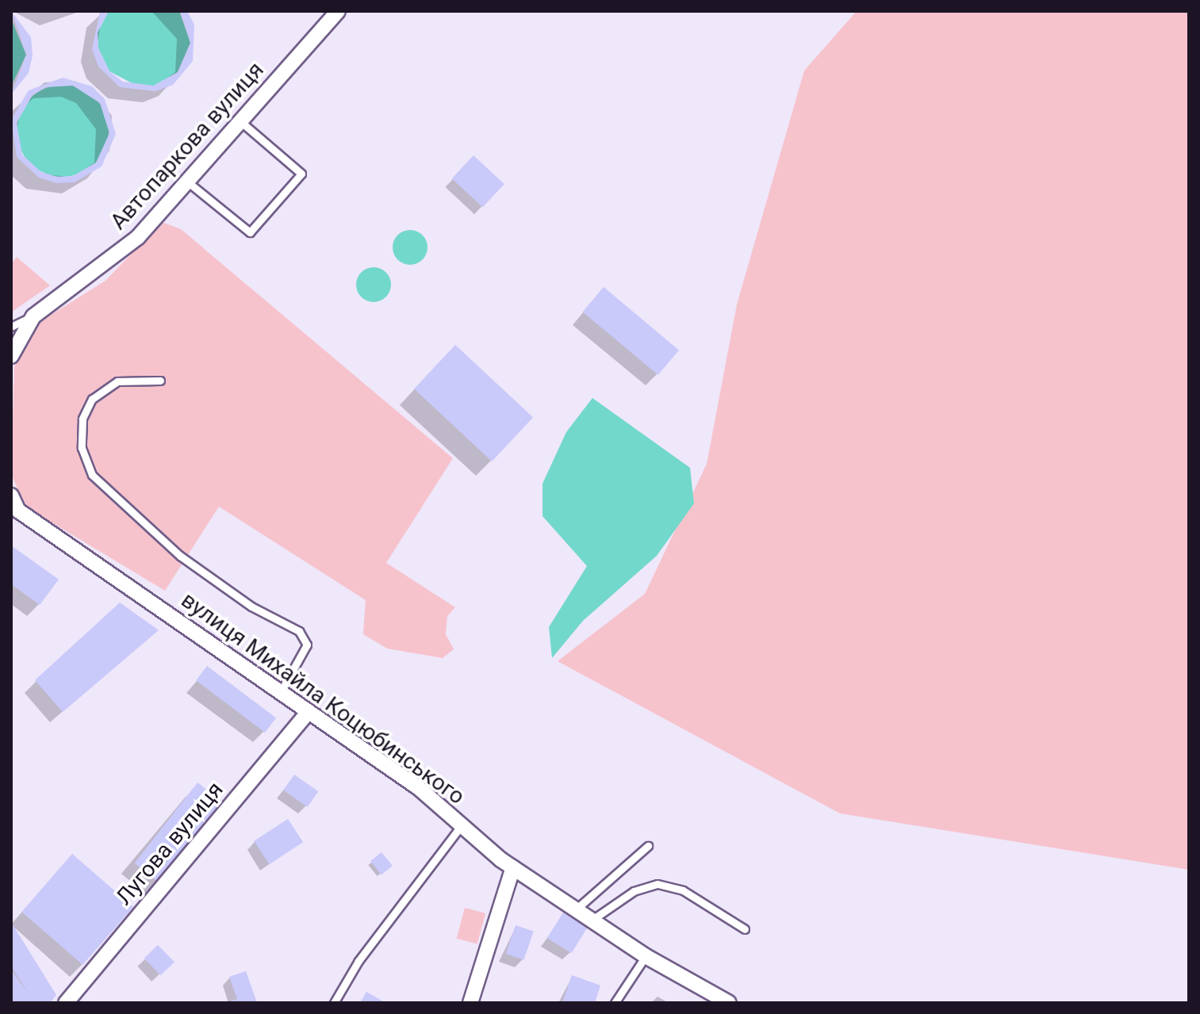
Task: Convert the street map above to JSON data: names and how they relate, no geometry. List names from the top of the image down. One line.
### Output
{"streets":{"street":["Автопаркова вулиця","вулиця Михайла Коцюбинського","Лугова вулиця"]},"crossings":[["вулиця Михайла Коцюбинського","Лугова вулиця"]]}
